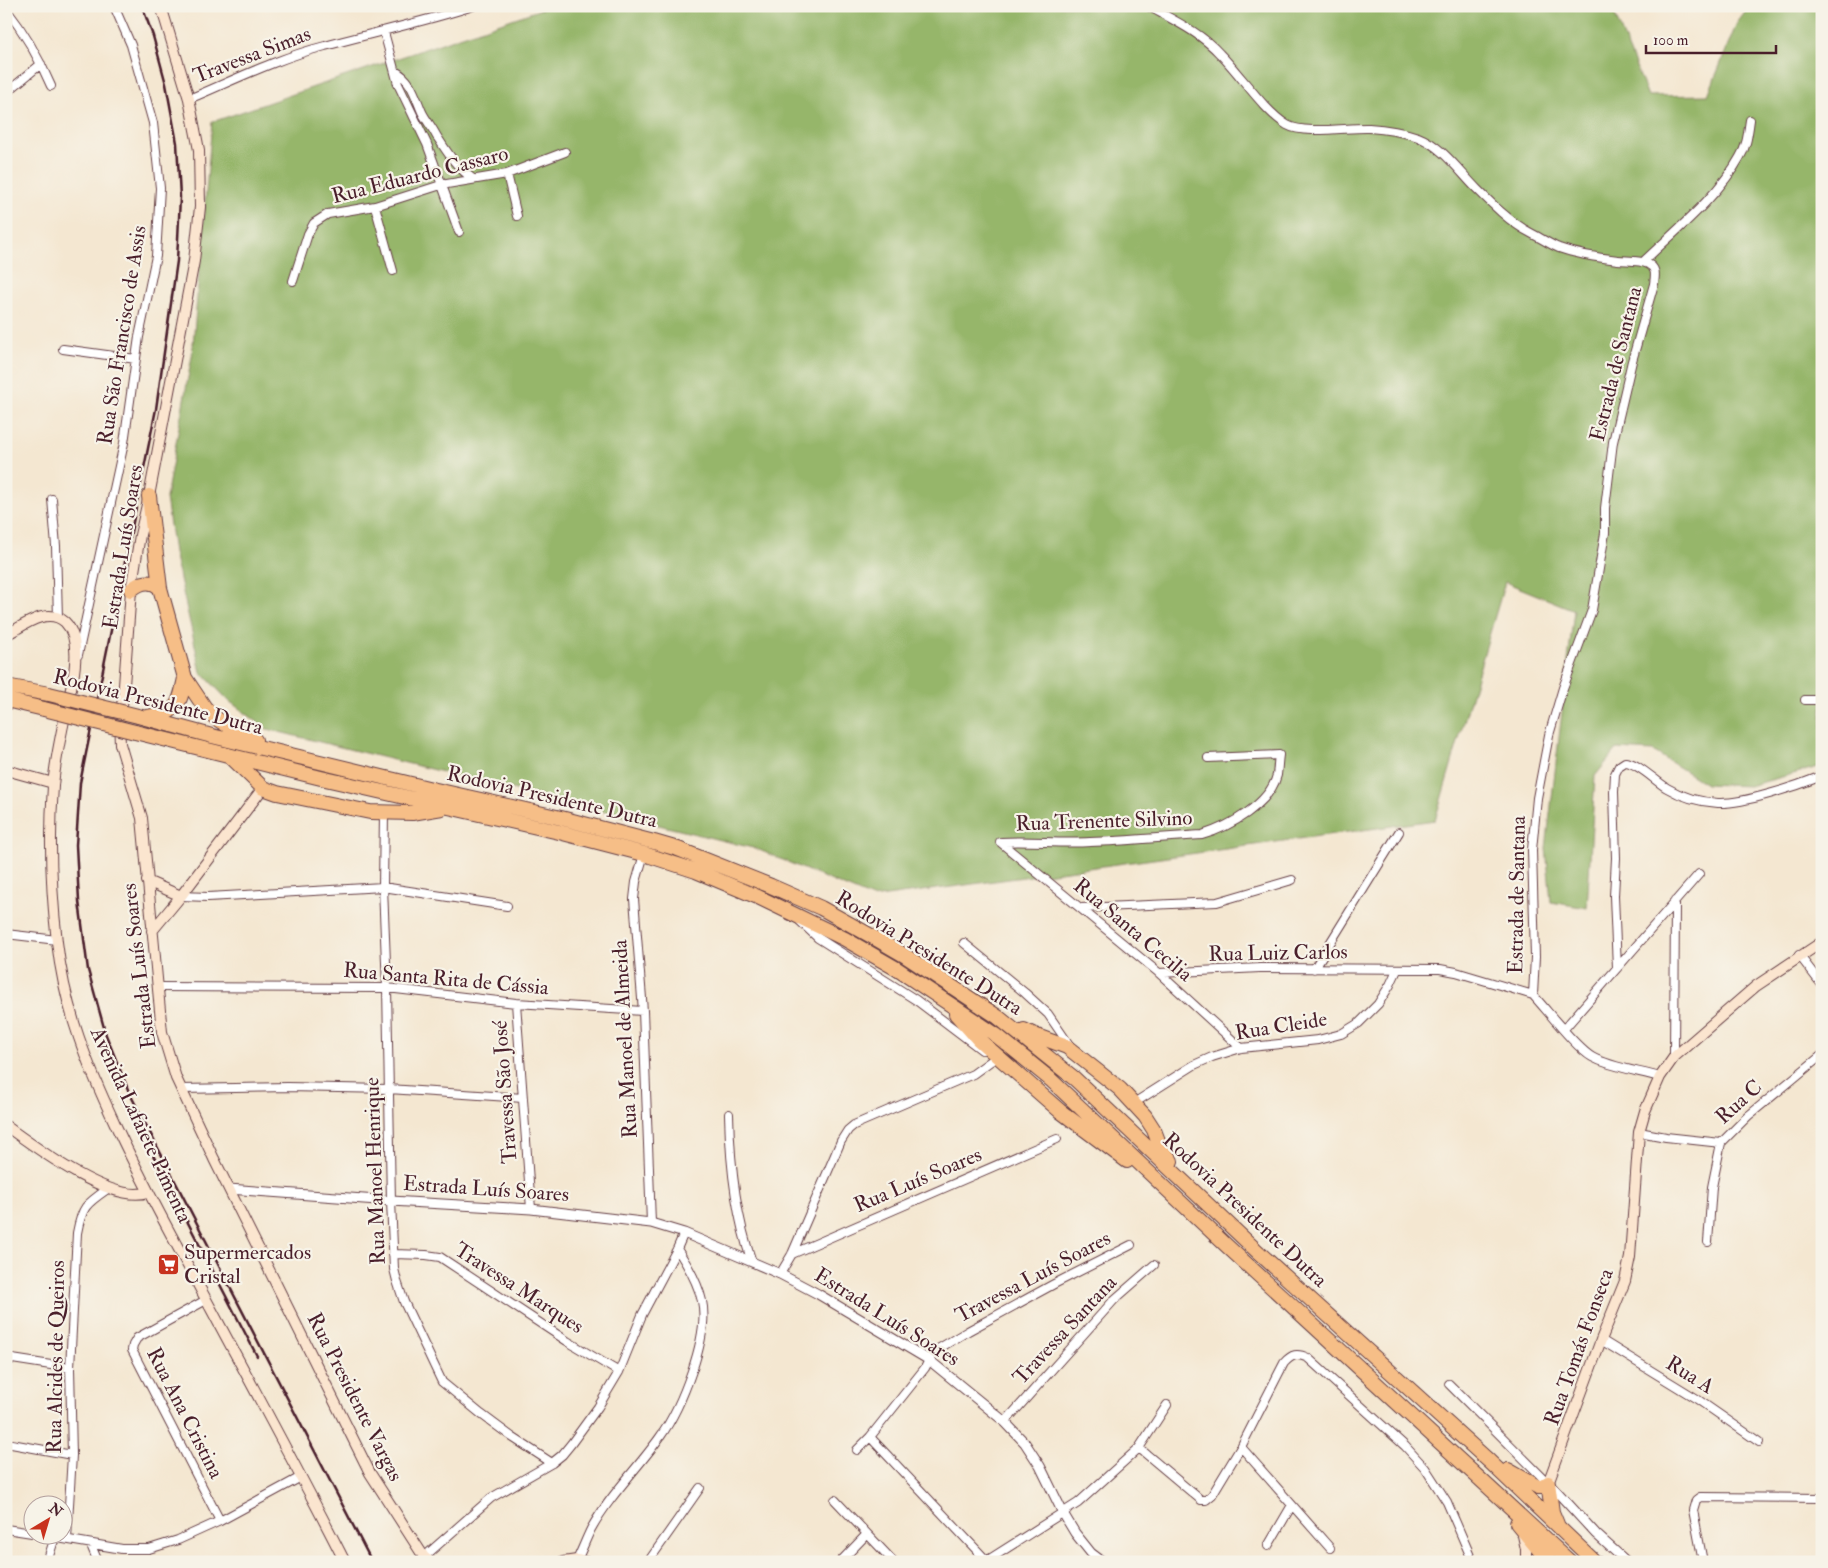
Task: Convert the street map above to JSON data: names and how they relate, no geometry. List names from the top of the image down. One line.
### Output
{"streets":{"highway":["Rodovia Presidente Dutra"],"main road":["Estrada Luís Soares","Avenida Lafaiete Pimenta","Rua Tomás Fonseca","Rua Presidente Vargas"],"street":["Travessa Simas","Rua Eduardo Cassaro","Rua São Francisco de Assis","Estrada de Santana","Rua Trenente Silvino","Rua Santa Cecilia","Rua Luiz Carlos","Rua Santa Rita de Cássia","Rua Cleide","Rua Manoel de Almeida","Travessa São José","Rua C","Rua Manoel Henrique","Rua Luís Soares","Travessa Luís Soares","Travessa Marques","Travessa Santana","Rua Alcides de Queiros","Rua A","Rua Ana Cristina"]},"crossings":[["Travessa Simas","Estrada Luís Soares"],["Rua São Francisco de Assis","Avenida Lafaiete Pimenta"],["Estrada Luís Soares","Rua Santa Rita de Cássia"],["Estrada Luís Soares","Rua Manoel de Almeida"],["Estrada Luís Soares","Travessa São José"],["Estrada Luís Soares","Rua Manoel Henrique"],["Estrada Luís Soares","Travessa Luís Soares"],["Estrada Luís Soares","Travessa Santana"],["Estrada Luís Soares","Rua Presidente Vargas"],["Rodovia Presidente Dutra","Rua Manoel de Almeida"],["Rua Trenente Silvino","Rua Santa Cecilia"],["Rua Santa Cecilia","Rua Luiz Carlos"],["Rua Santa Cecilia","Rua Cleide"],["Rua Luiz Carlos","Rua Cleide"],["Rua Santa Rita de Cássia","Rua Manoel de Almeida"],["Rua Santa Rita de Cássia","Travessa São José"],["Rua Santa Rita de Cássia","Rua Manoel Henrique"],["Rua C","Rua Tomás Fonseca"],["Avenida Lafaiete Pimenta","Rua Ana Cristina"],["Rua Manoel Henrique","Travessa Marques"],["Rua Tomás Fonseca","Rua A"]],"places":{"supermarket":["Supermercados Cristal"]},"scale_bar":"100 m","north":"top right"}
